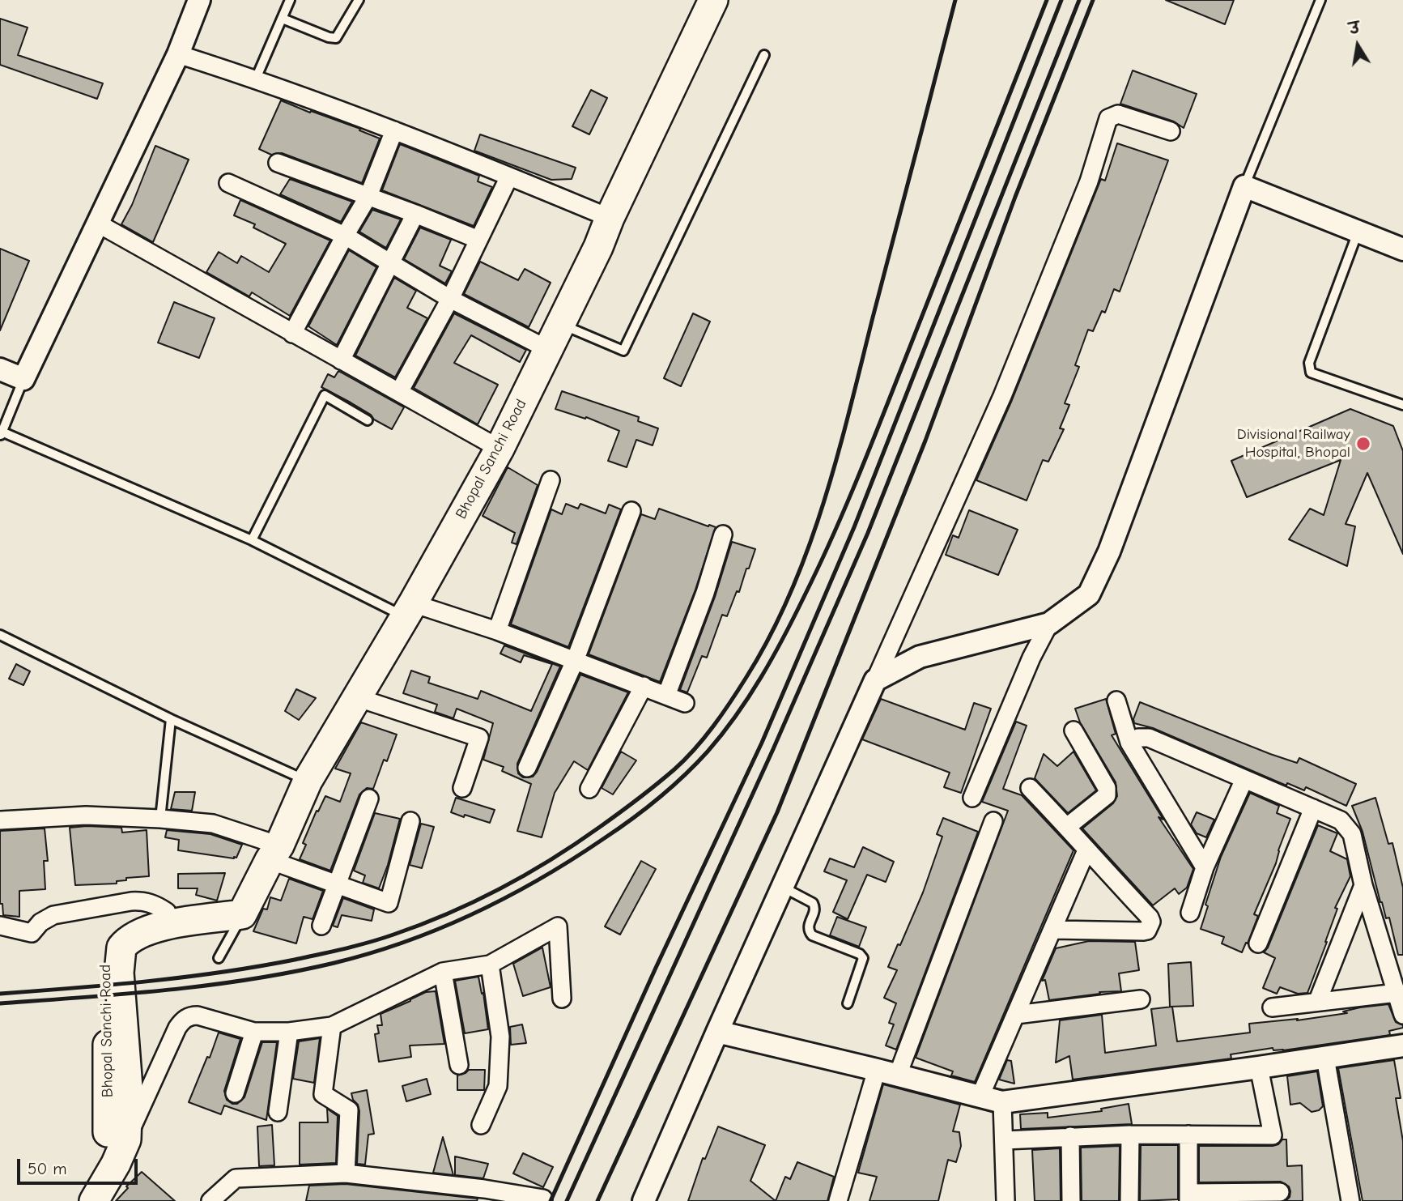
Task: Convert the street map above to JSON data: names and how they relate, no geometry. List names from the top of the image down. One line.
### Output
{"streets":{"main road":["Bhopal Sanchi Road"]},"places":["Divisional Railway Hospital, Bhopal"],"scale_bar":"50 m","north":"top"}
